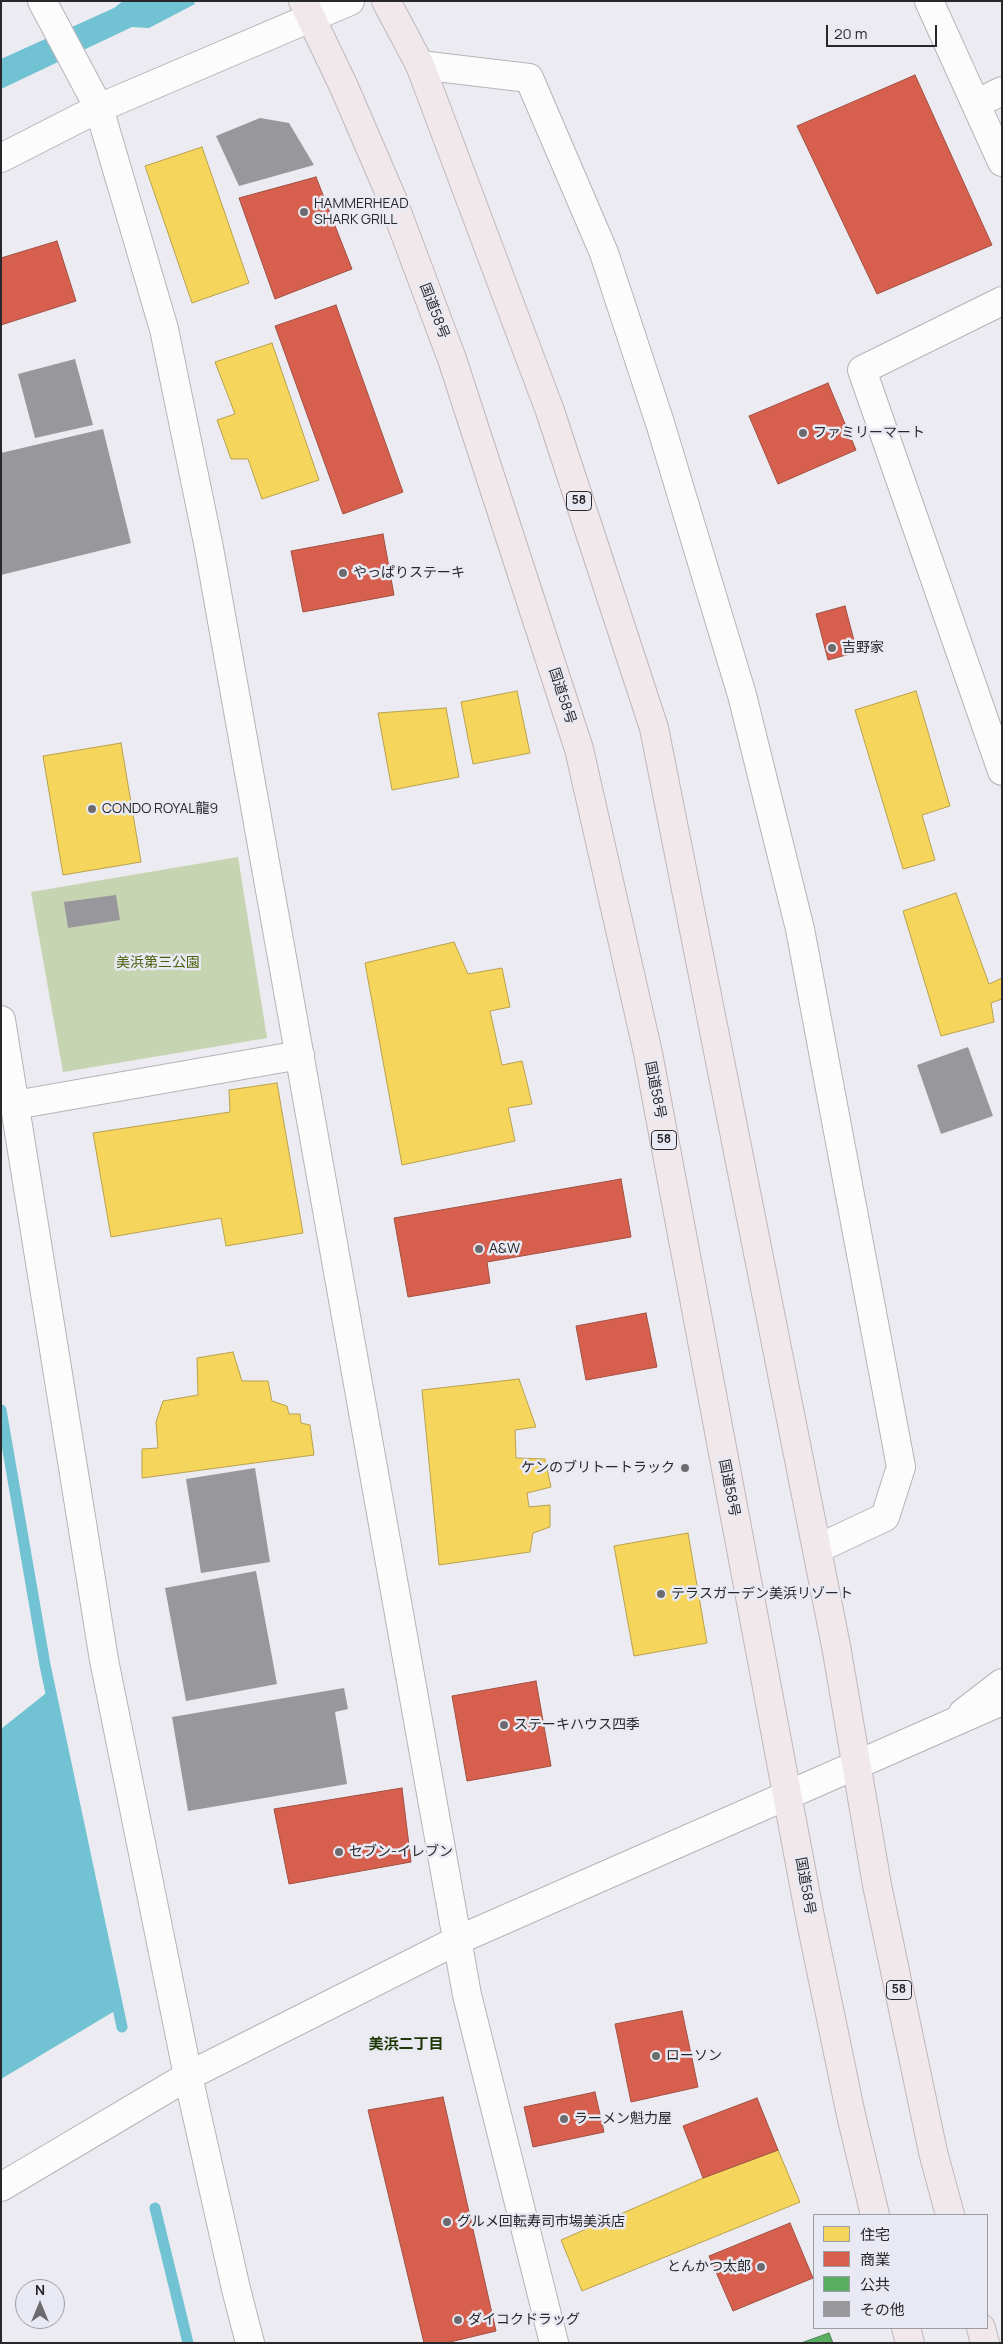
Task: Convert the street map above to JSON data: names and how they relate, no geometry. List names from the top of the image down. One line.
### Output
{"streets":{"highway":["国道58号","58"]},"districts":["美浜二丁目"],"parks":["美浜第三公園"],"places":["HAMMERHEAD SHARK GRILL","ファミリーマート","やっぱりステーキ","吉野家","CONDO ROYAL龍9","A&W","ケンのブリトートラック","テラスガーデン美浜リゾート","ステーキハウス四季","セブン-イレブン","ローソン","ラーメン魁力屋","グルメ回転寿司市場美浜店","とんかつ太郎","ダイコクドラッグ"],"legend":["住宅","商業","公共","その他"],"scale_bar":"20 m","north":"top"}
